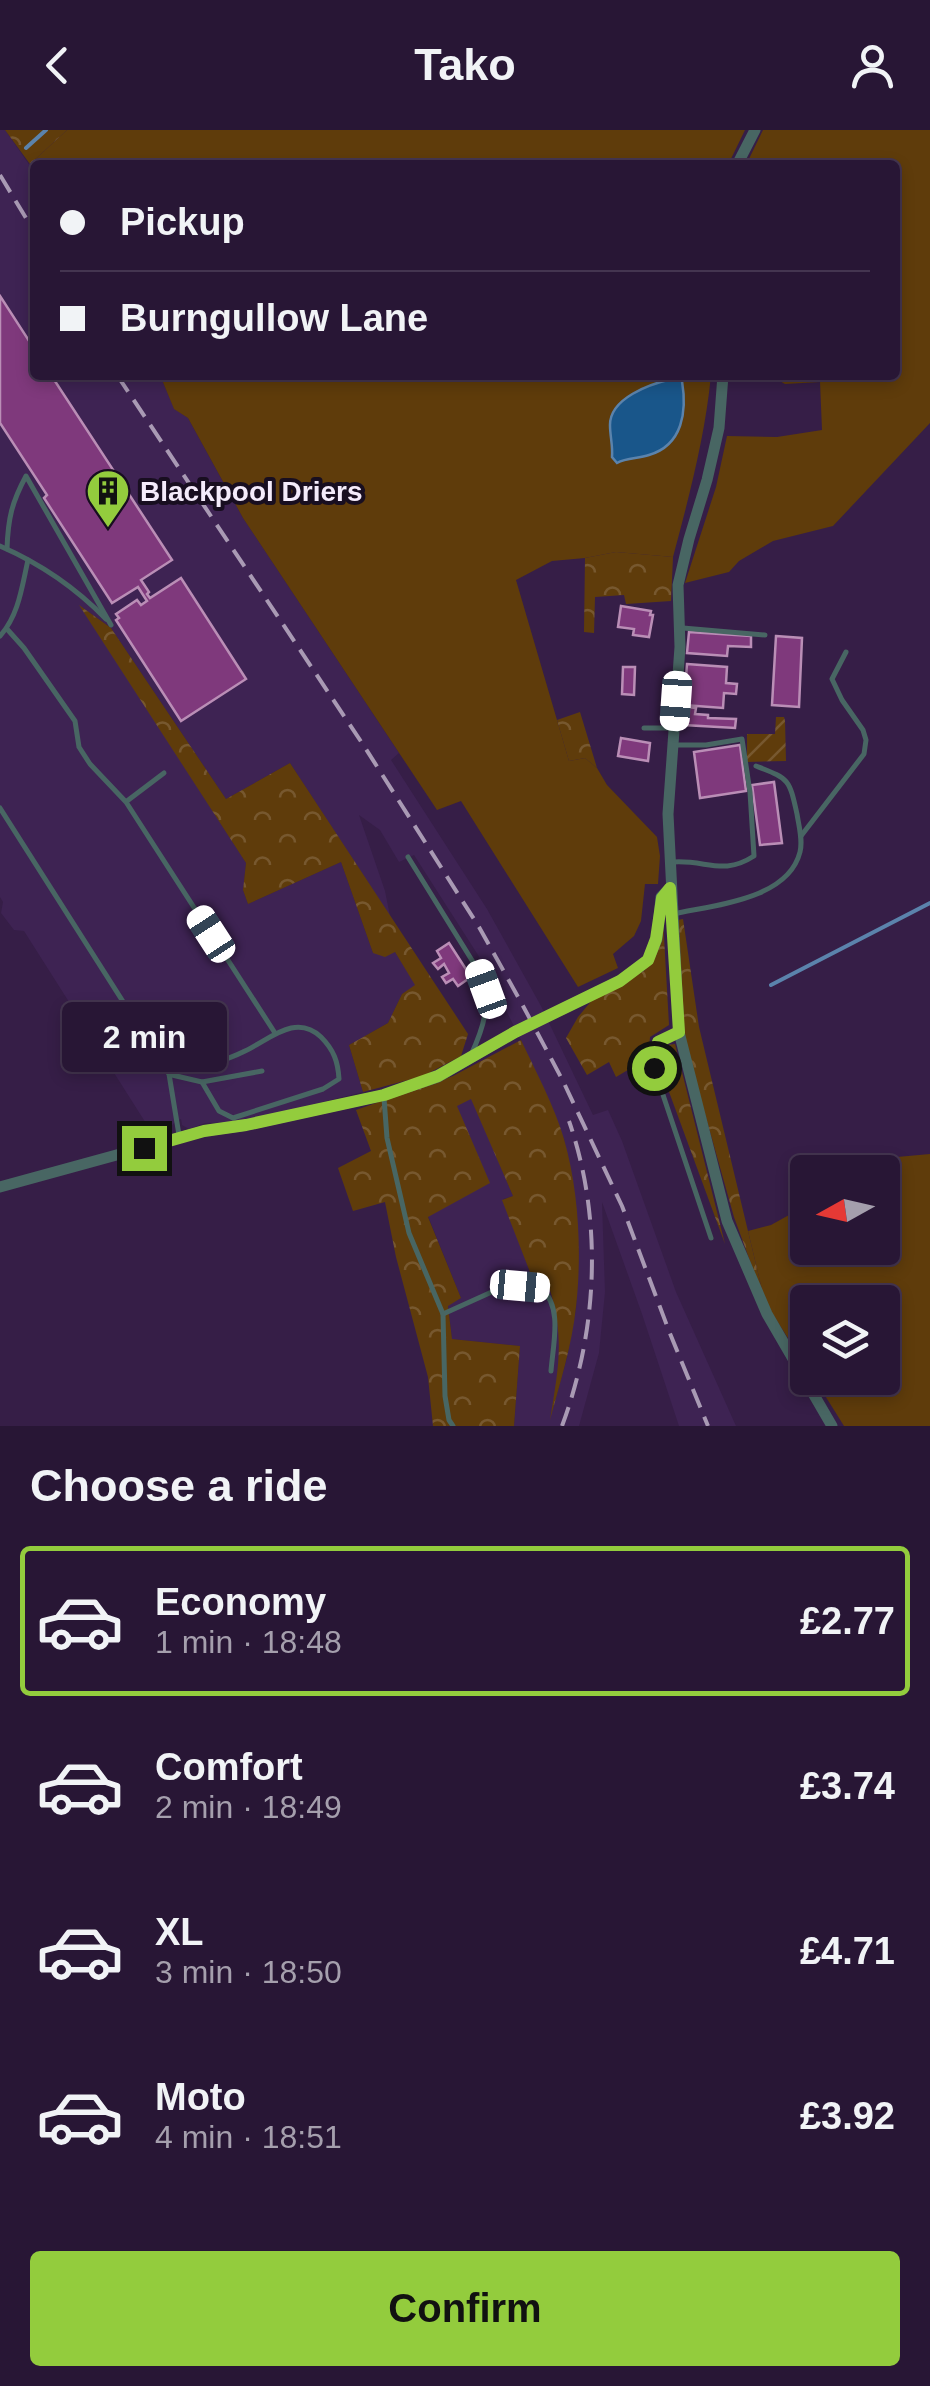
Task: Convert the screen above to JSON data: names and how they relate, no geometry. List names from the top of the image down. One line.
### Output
{"places":{"building":["Blackpool Driers"]},"north":"left","page":{"header":"Tako","banner":["Pickup","Burngullow Lane"],"bubble":"2 min","heading":"Choose a ride","list":[{"name":"Economy","note":"1 min · 18:48","value":"£2.77"},{"name":"Comfort","note":"2 min · 18:49","value":"£3.74"},{"name":"XL","note":"3 min · 18:50","value":"£4.71"},{"name":"Moto","note":"4 min · 18:51","value":"£3.92"}],"buttons":"Confirm"}}
